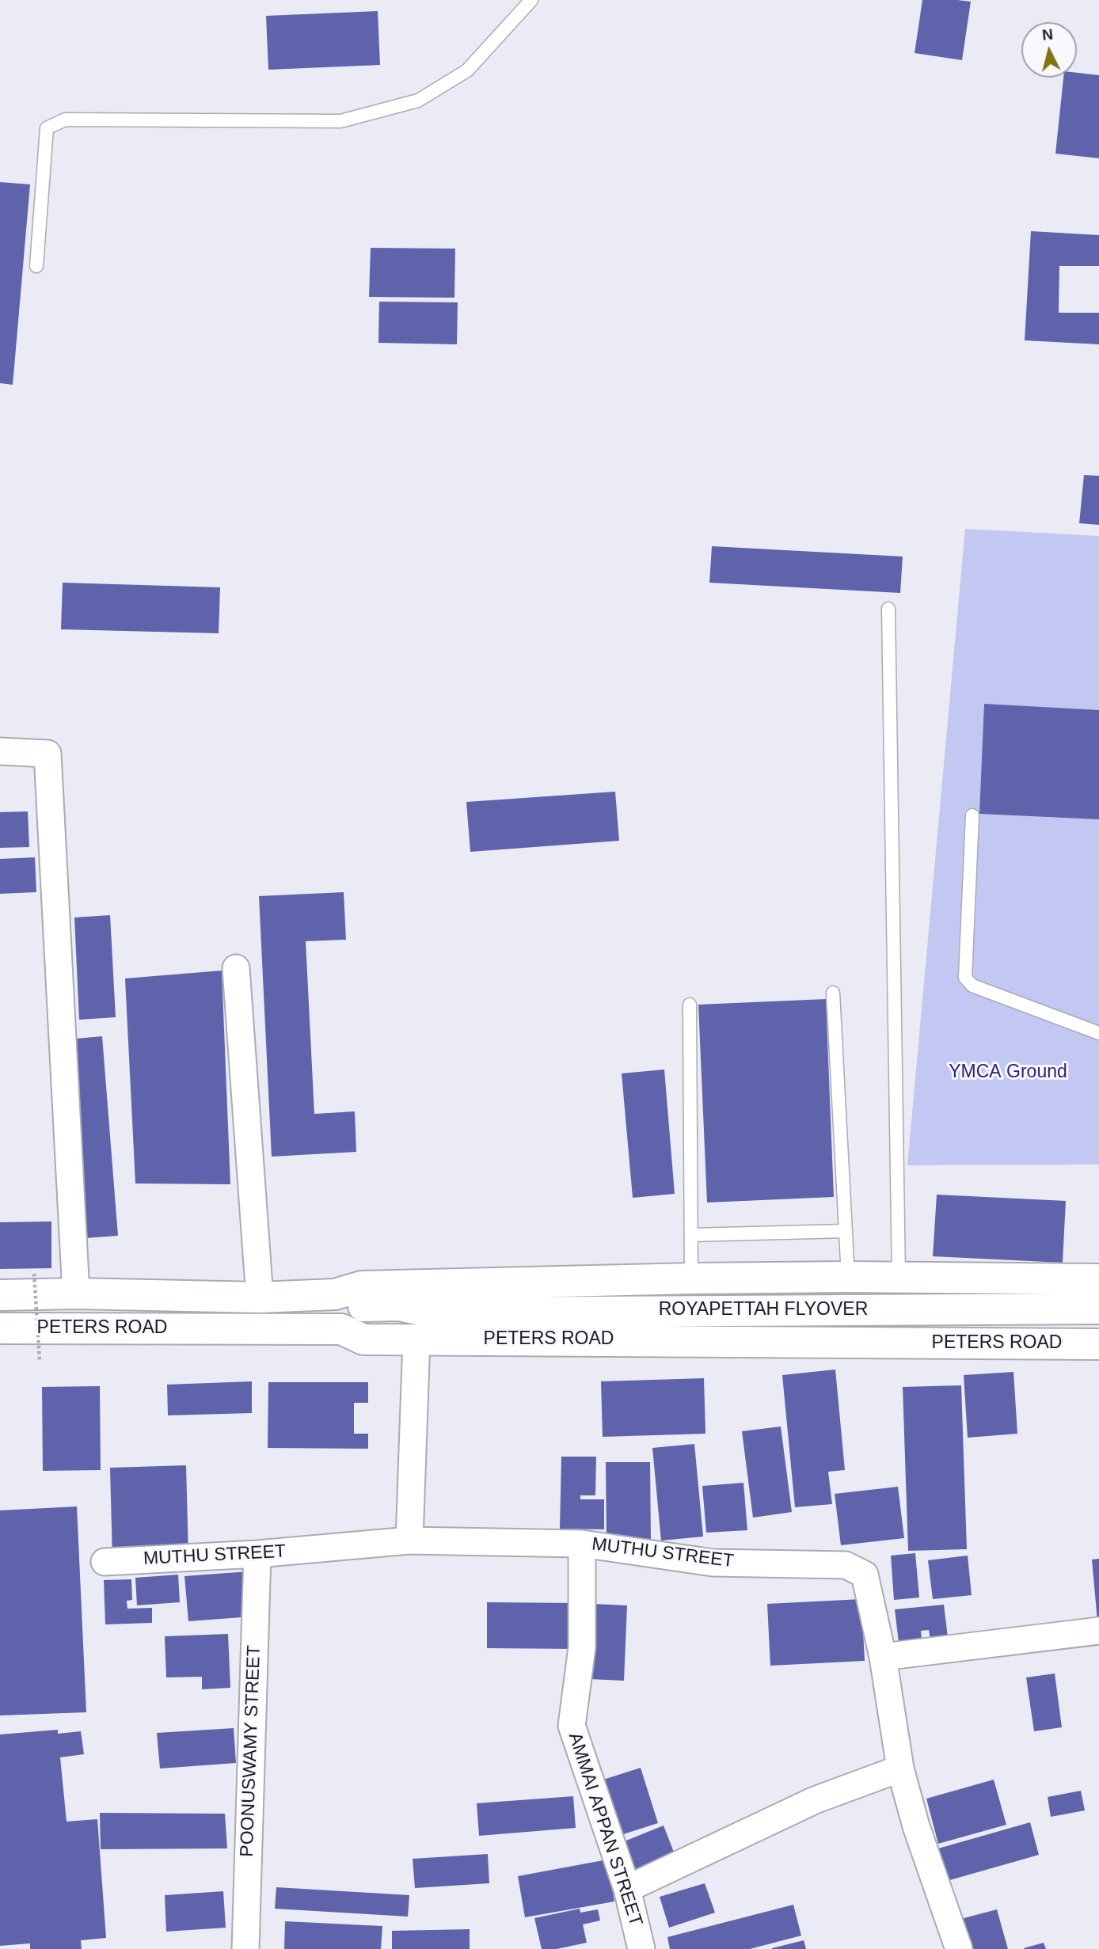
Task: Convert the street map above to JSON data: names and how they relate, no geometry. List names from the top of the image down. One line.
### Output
{"streets":{"main road":["ROYAPETTAH FLYOVER","PETERS ROAD"],"street":["MUTHU STREET","POONUSWAMY STREET","AMMAI APPAN STREET"]},"crossings":[["ROYAPETTAH FLYOVER","PETERS ROAD"],["MUTHU STREET","POONUSWAMY STREET"],["MUTHU STREET","AMMAI APPAN STREET"]],"parks":["YMCA Ground"],"north":"top"}
